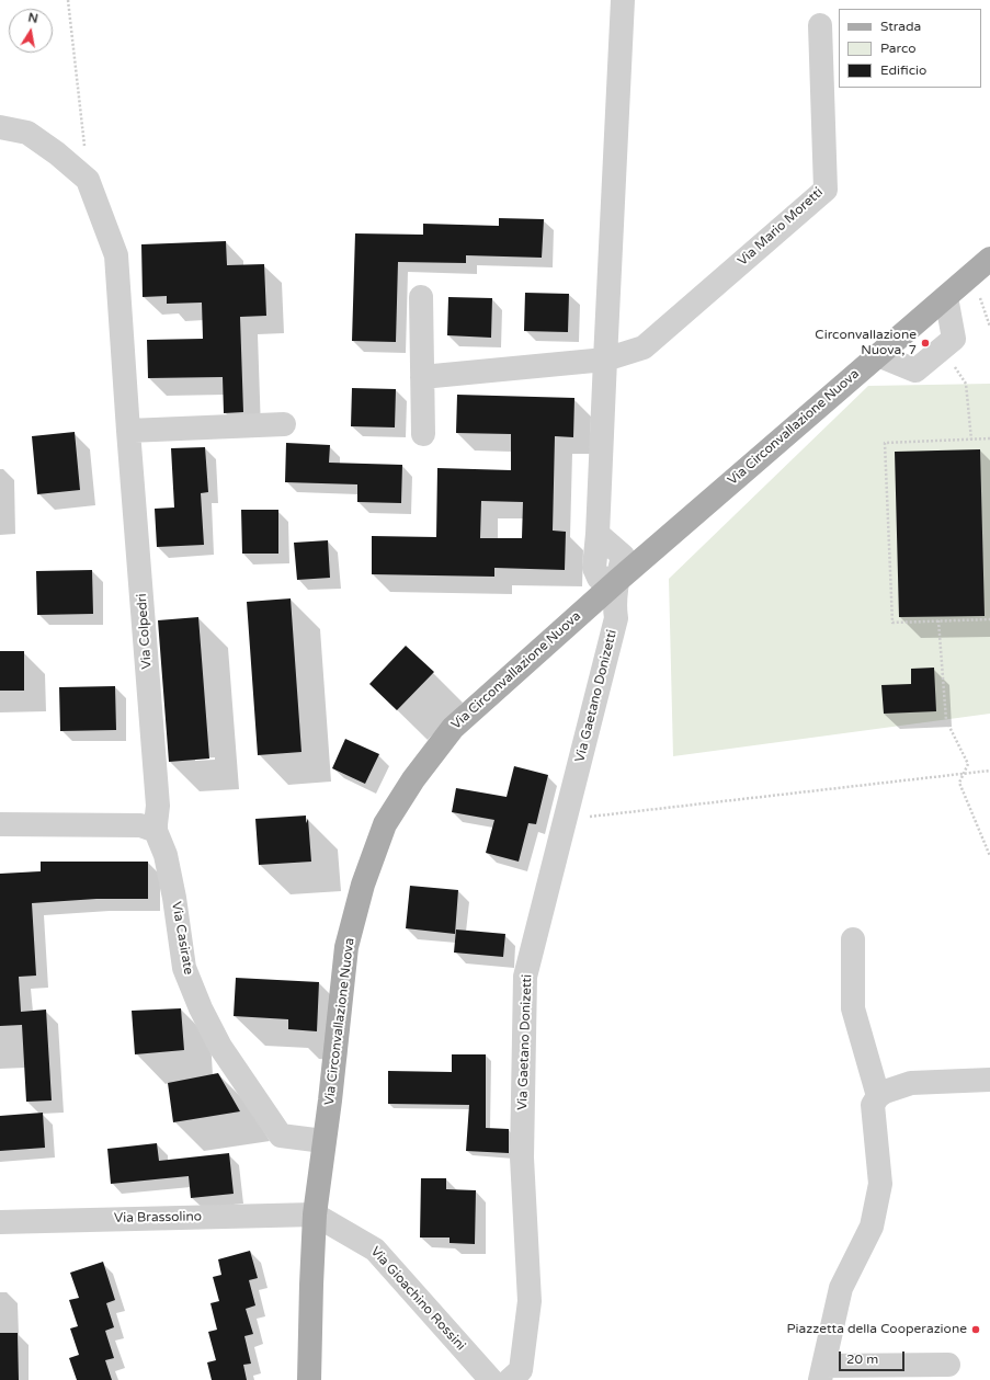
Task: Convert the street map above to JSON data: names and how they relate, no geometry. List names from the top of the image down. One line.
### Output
{"streets":{"main road":["Via Circonvallazione Nuova"],"street":["Via Mario Moretti","Via Colpedri","Via Gaetano Donizetti","Via Casirate","Via Brassolino","Via Gioachino Rossini"]},"crossings":[["Via Circonvallazione Nuova","Via Gaetano Donizetti"],["Via Circonvallazione Nuova","Via Casirate"],["Via Circonvallazione Nuova","Via Brassolino"],["Via Circonvallazione Nuova","Via Gioachino Rossini"],["Via Colpedri","Via Casirate"],["Via Brassolino","Via Gioachino Rossini"]],"places":["Circonvallazione Nuova, 7","Piazzetta della Cooperazione"],"legend":["Strada","Parco","Edificio"],"scale_bar":"20 m","north":"top"}
